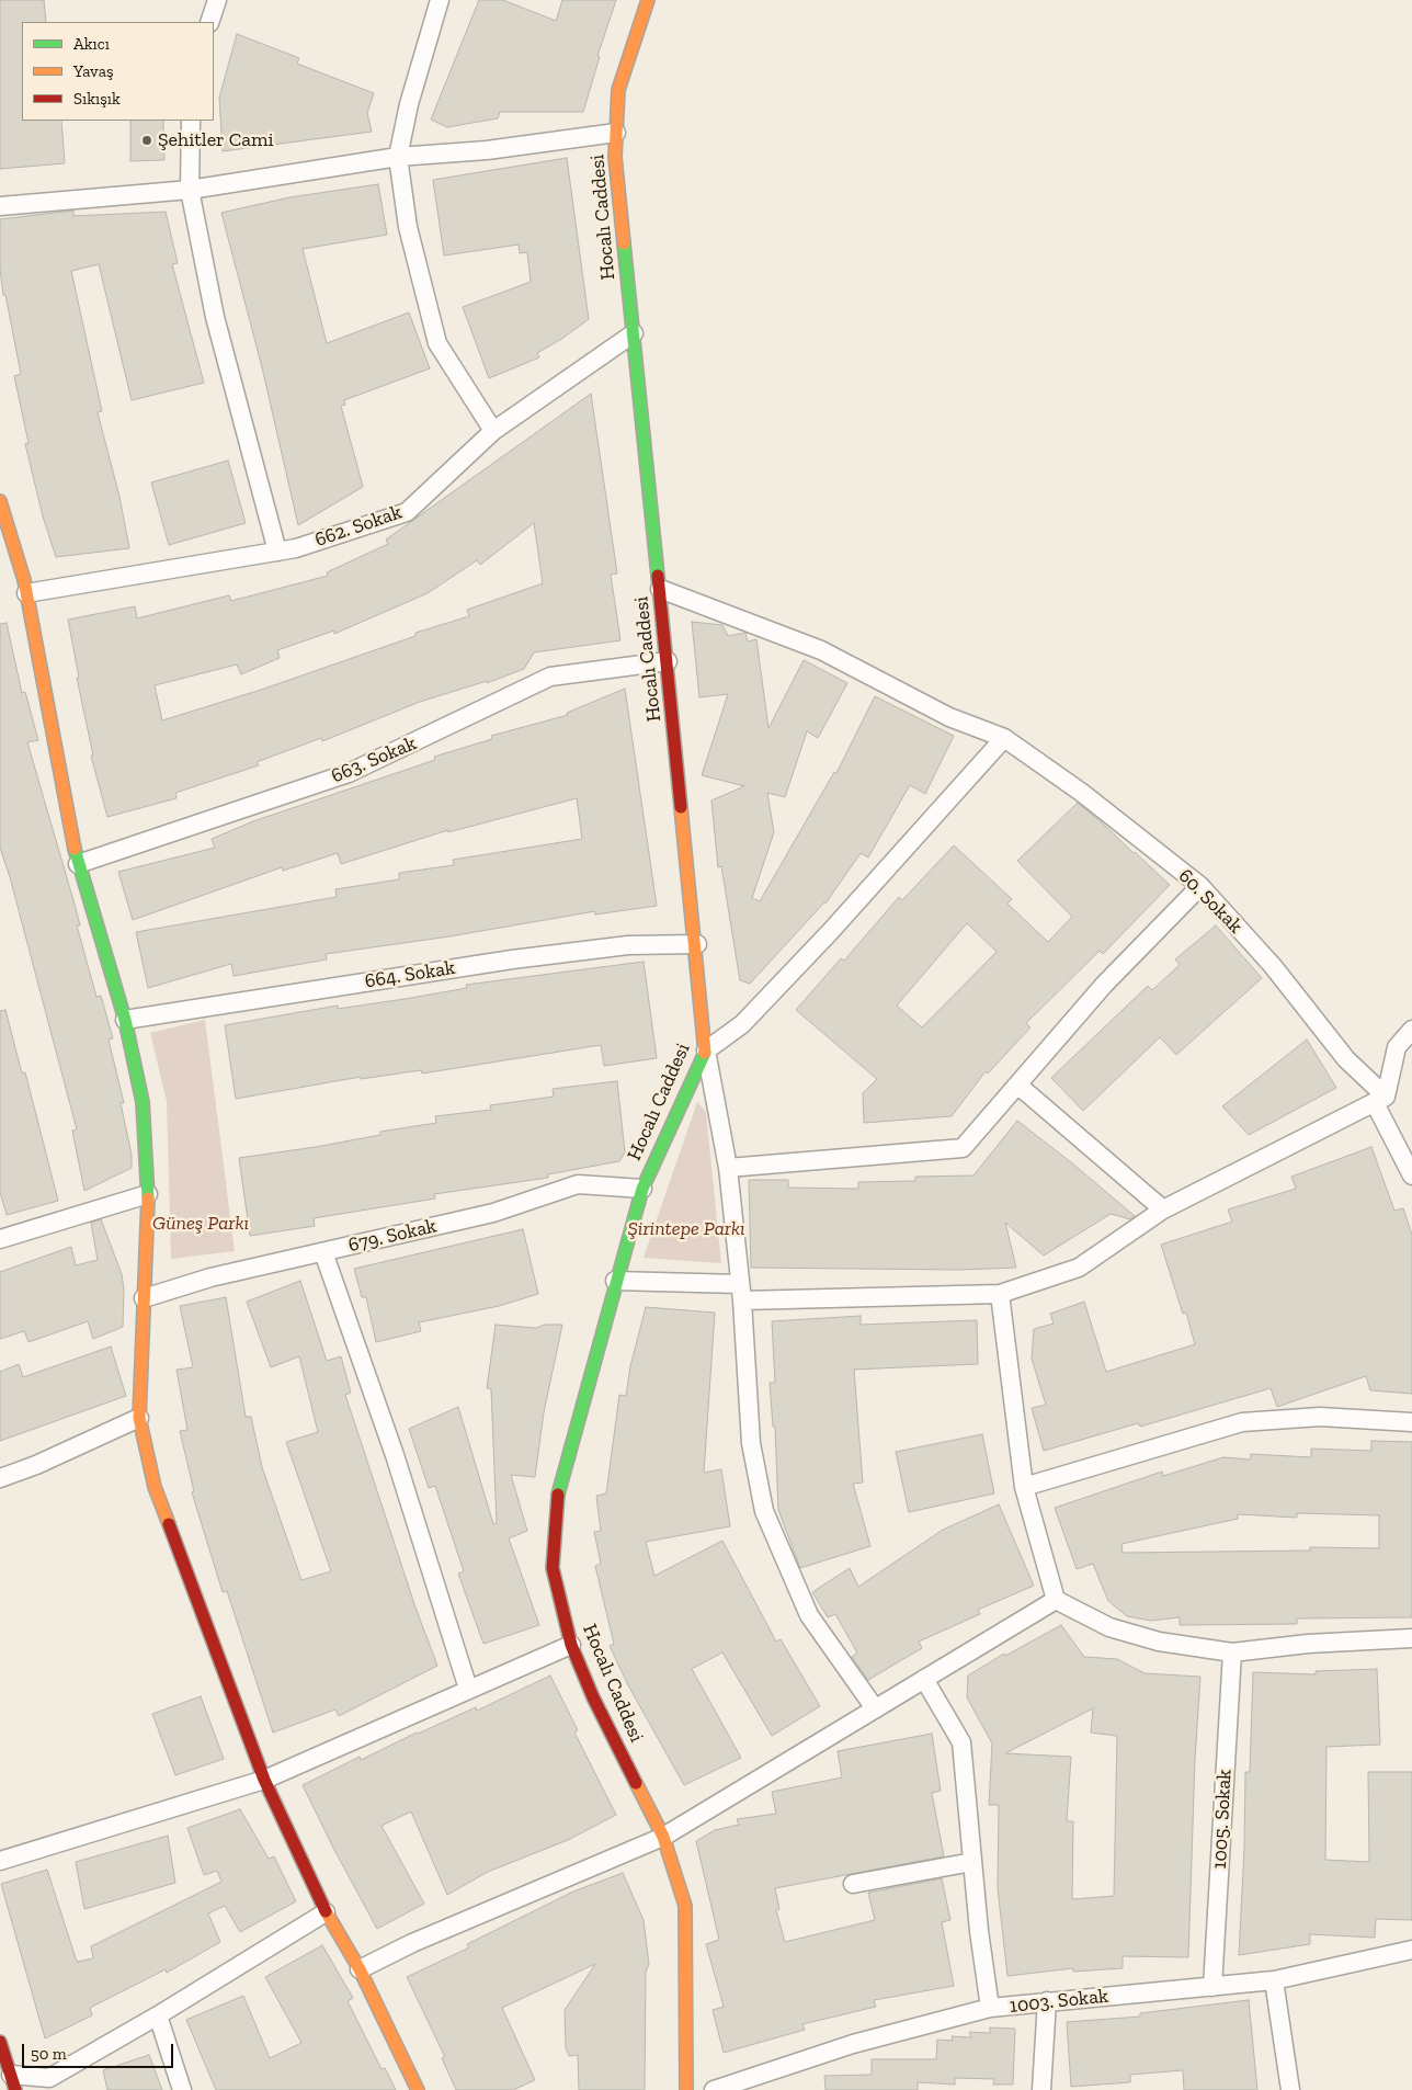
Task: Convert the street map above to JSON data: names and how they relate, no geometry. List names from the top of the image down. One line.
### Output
{"streets":{"street":["Hocalı Caddesi","662. Sokak","663. Sokak","60. Sokak","664. Sokak","679. Sokak","1005. Sokak","1003. Sokak"]},"crossings":[["Hocalı Caddesi","662. Sokak"],["Hocalı Caddesi","663. Sokak"],["Hocalı Caddesi","60. Sokak"],["Hocalı Caddesi","664. Sokak"],["Hocalı Caddesi","679. Sokak"],["1005. Sokak","1003. Sokak"]],"parks":["Güneş Parkı","Şirintepe Parkı"],"places":["Şehitler Cami"],"legend":["Akıcı","Yavaş","Sıkışık"],"scale_bar":"50 m"}
